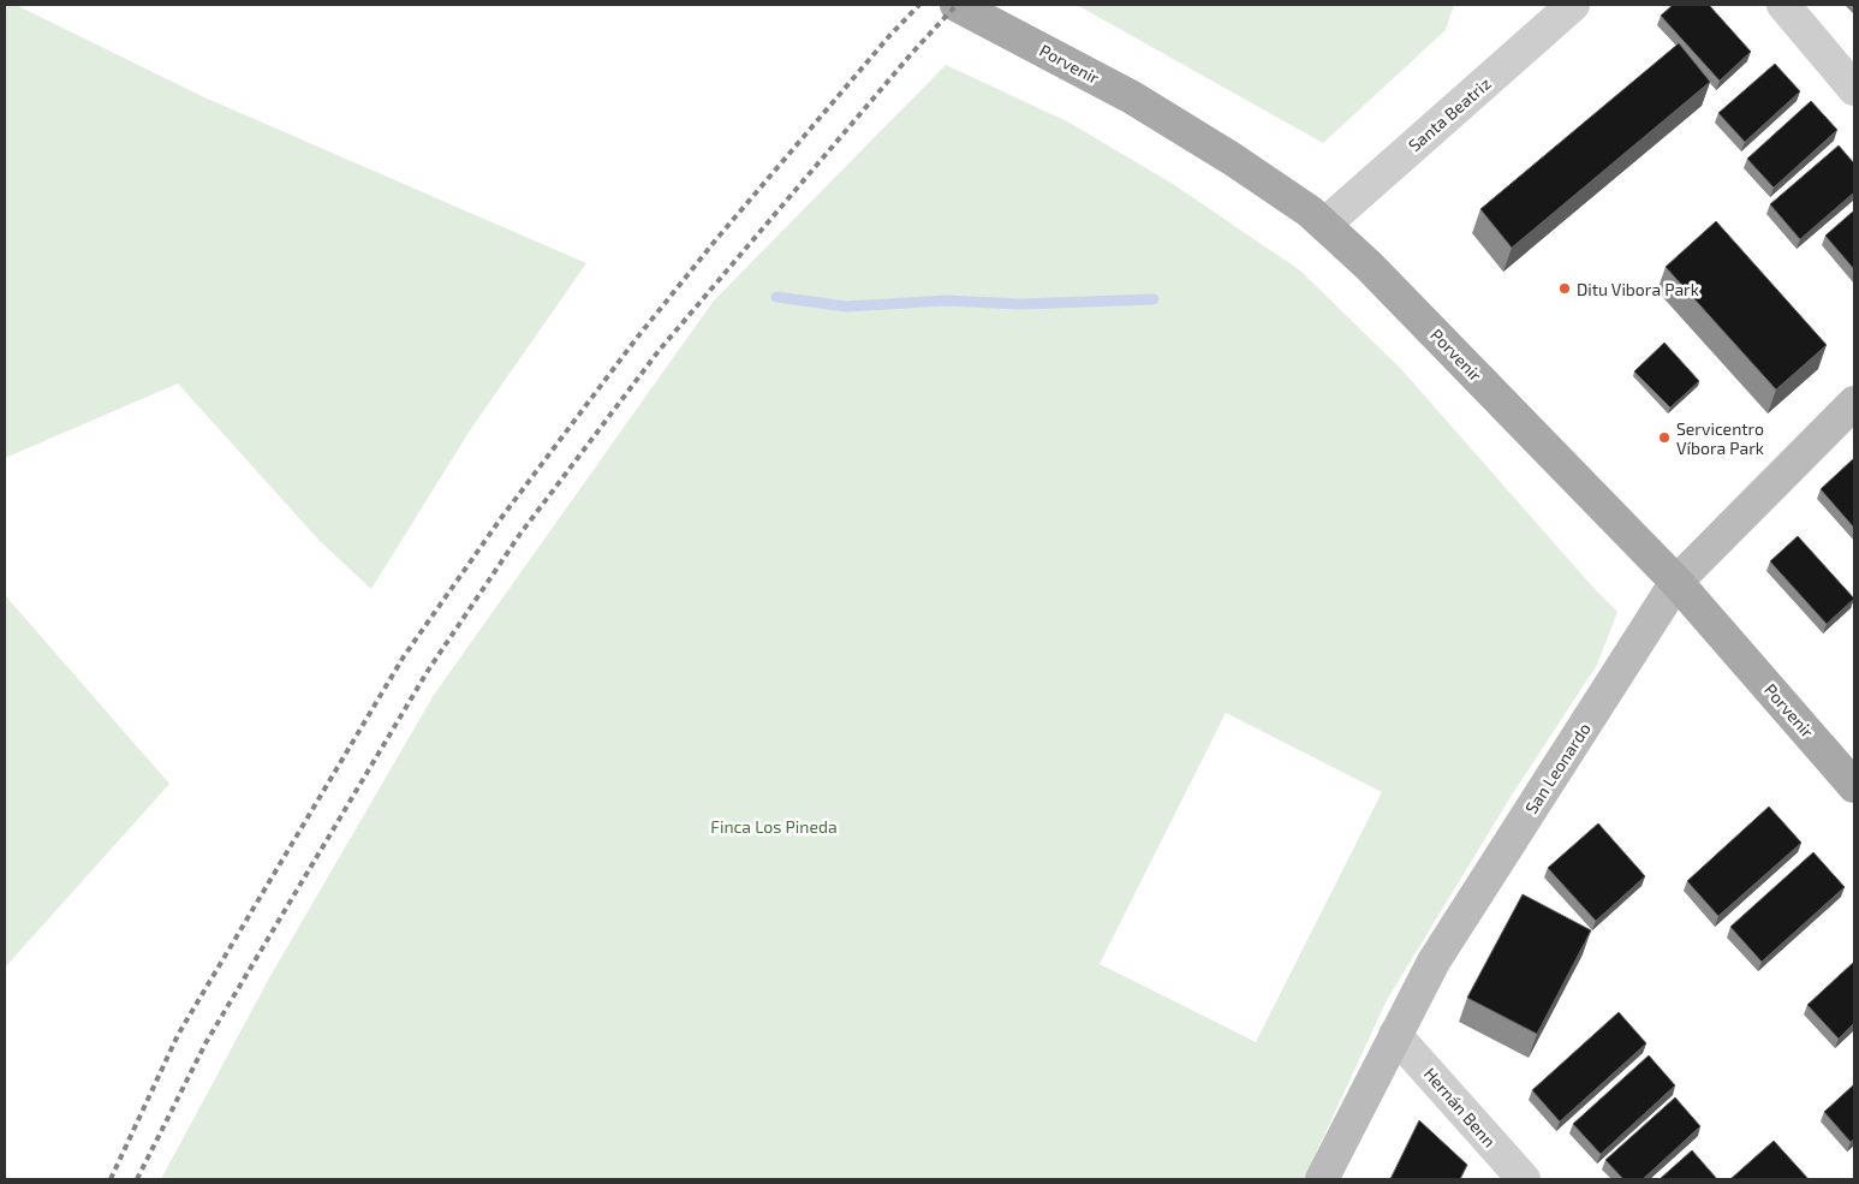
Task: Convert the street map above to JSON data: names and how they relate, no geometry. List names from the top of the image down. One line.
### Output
{"streets":{"main road":["Porvenir"],"street":["Santa Beatriz","San Leonardo","Hernán Benn"]},"crossings":[["Porvenir","Santa Beatriz"],["Porvenir","San Leonardo"],["San Leonardo","Hernán Benn"]],"parks":["Finca Los Pineda"],"places":["Ditu Vibora Park","Servicentro Víbora Park"]}
